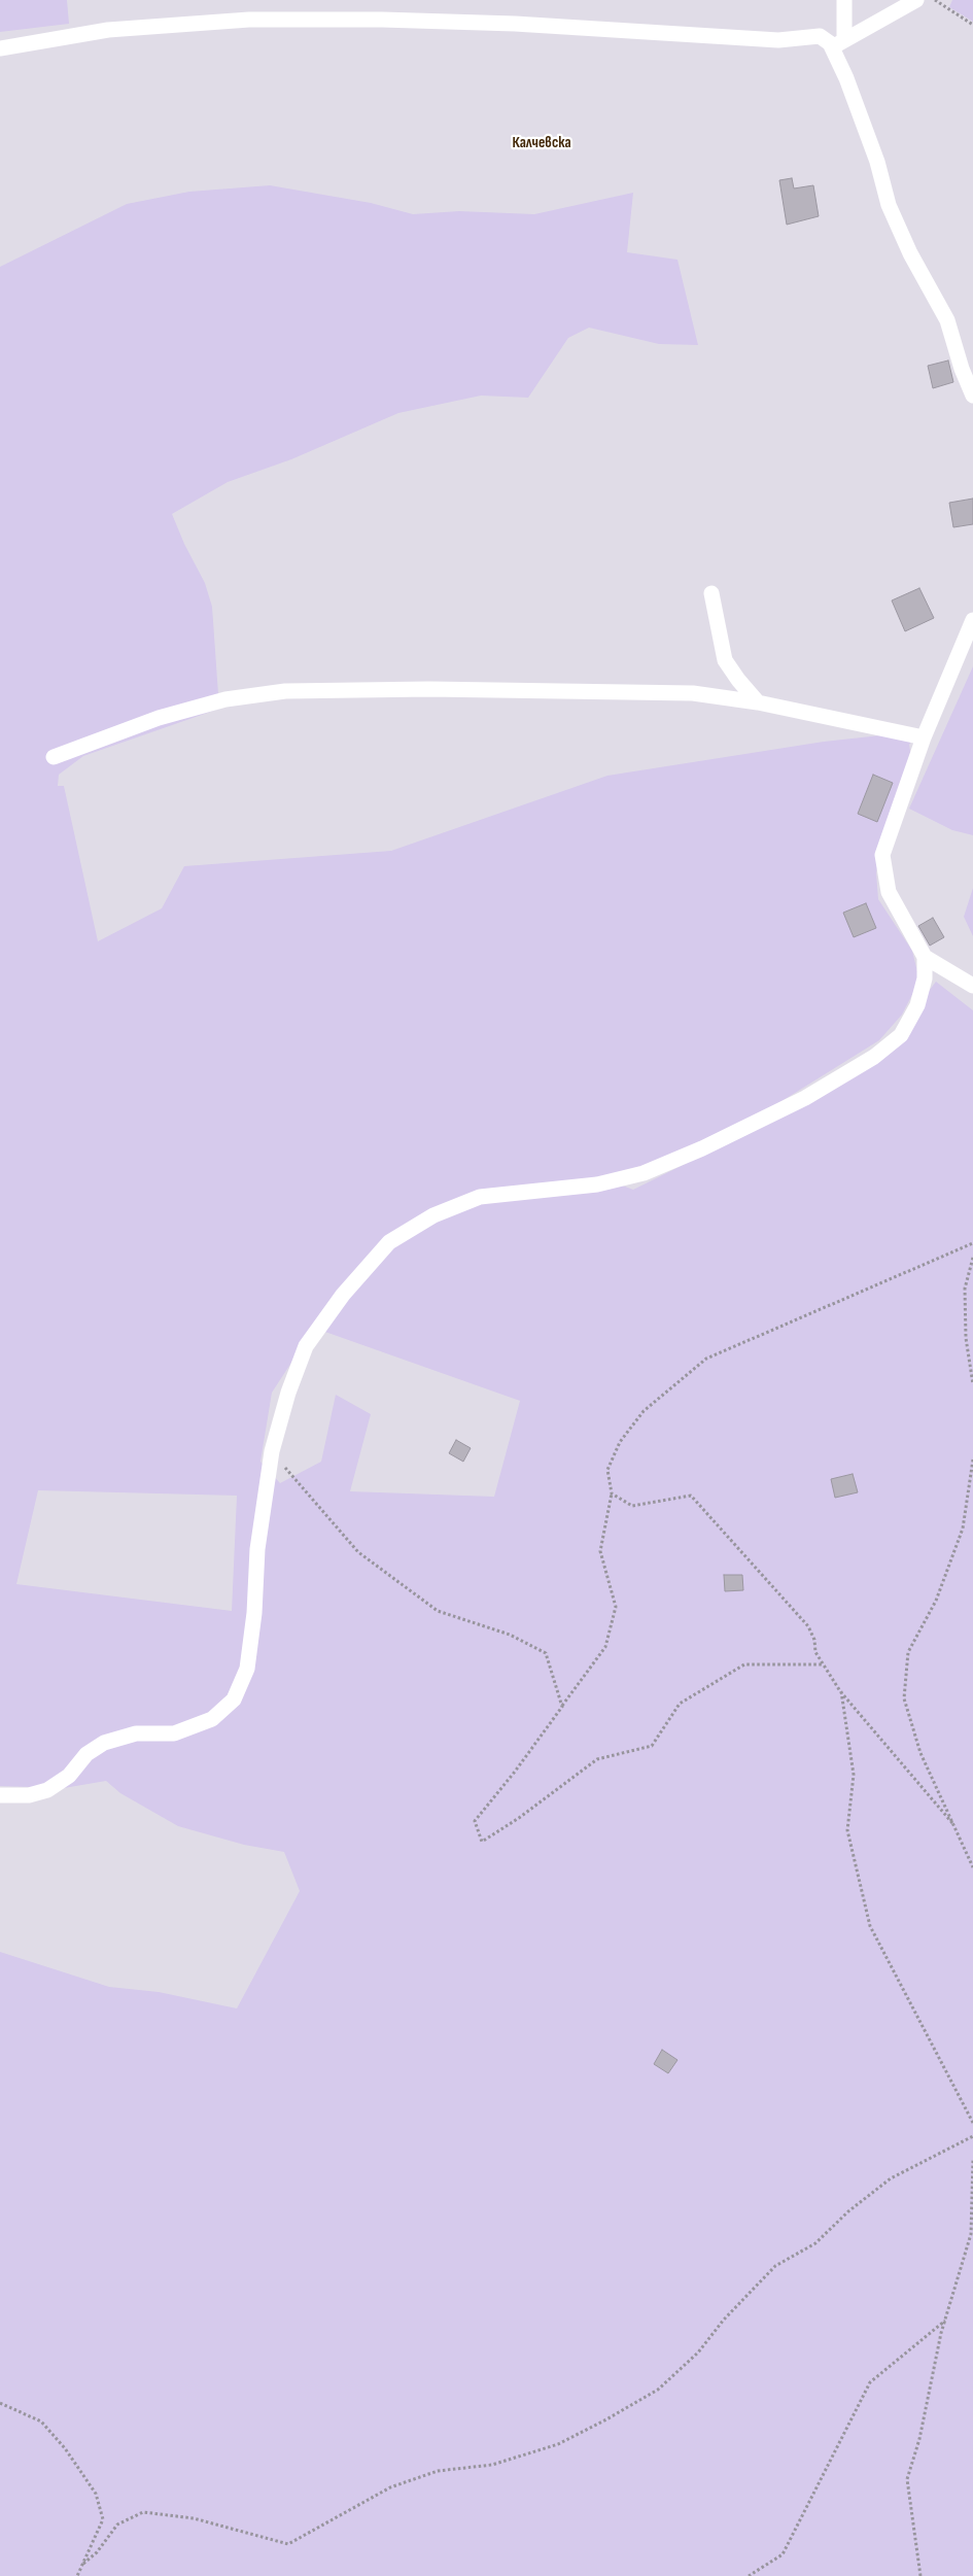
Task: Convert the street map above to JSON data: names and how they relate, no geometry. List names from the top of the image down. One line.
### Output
{"districts":["Калчевска"]}
